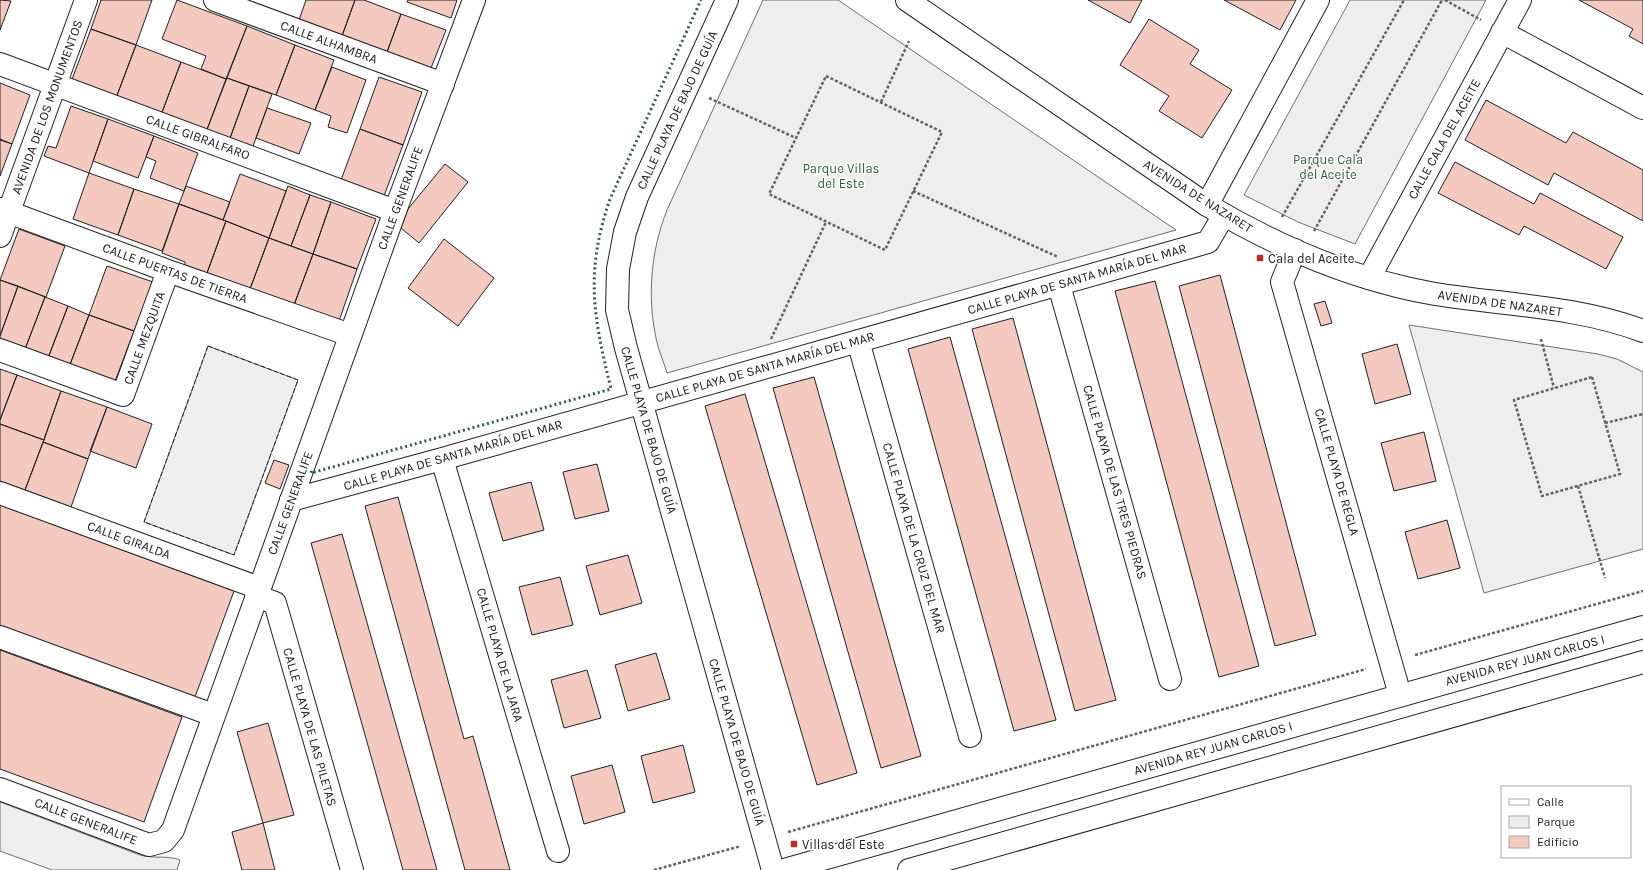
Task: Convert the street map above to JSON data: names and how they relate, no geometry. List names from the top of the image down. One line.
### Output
{"streets":{"street":["CALLE ALHAMBRA","AVENIDA DE LOS MONUMENTOS","CALLE PLAYA DE BAJO DE GUÍA","CALLE GIBRALFARO","CALLE CALA DEL ACEITE","AVENIDA DE NAZARET","CALLE GENERALIFE","CALLE PUERTAS DE TIERRA","CALLE PLAYA DE SANTA MARÍA DEL MAR","CALLE MEZQUITA","CALLE PLAYA DE REGLA","CALLE PLAYA DE LAS TRES PIEDRAS","CALLE PLAYA DE LA CRUZ DEL MAR","CALLE GIRALDA","CALLE PLAYA DE LA JARA","AVENIDA REY JUAN CARLOS I","CALLE PLAYA DE LAS PILETAS"]},"crossings":[["CALLE ALHAMBRA","CALLE GENERALIFE"],["AVENIDA DE LOS MONUMENTOS","CALLE GIBRALFARO"],["AVENIDA DE LOS MONUMENTOS","CALLE PUERTAS DE TIERRA"],["CALLE PLAYA DE BAJO DE GUÍA","CALLE PLAYA DE SANTA MARÍA DEL MAR"],["CALLE GIBRALFARO","CALLE GENERALIFE"],["CALLE CALA DEL ACEITE","AVENIDA DE NAZARET"],["AVENIDA DE NAZARET","CALLE PLAYA DE SANTA MARÍA DEL MAR"],["AVENIDA DE NAZARET","CALLE PLAYA DE REGLA"],["CALLE GENERALIFE","CALLE PUERTAS DE TIERRA"],["CALLE GENERALIFE","CALLE PLAYA DE SANTA MARÍA DEL MAR"],["CALLE GENERALIFE","CALLE GIRALDA"],["CALLE GENERALIFE","CALLE PLAYA DE LAS PILETAS"],["CALLE PUERTAS DE TIERRA","CALLE MEZQUITA"],["CALLE PLAYA DE SANTA MARÍA DEL MAR","CALLE PLAYA DE LAS TRES PIEDRAS"],["CALLE PLAYA DE SANTA MARÍA DEL MAR","CALLE PLAYA DE LA CRUZ DEL MAR"],["CALLE PLAYA DE SANTA MARÍA DEL MAR","CALLE PLAYA DE LA JARA"],["CALLE PLAYA DE REGLA","AVENIDA REY JUAN CARLOS I"],["CALLE GIRALDA","CALLE PLAYA DE LAS PILETAS"]],"parks":["Parque Cala del Aceite","Parque Villas del Este"],"places":{"transit":["Cala del Aceite","Villas del Este"]},"legend":["Calle","Parque","Edificio"]}
